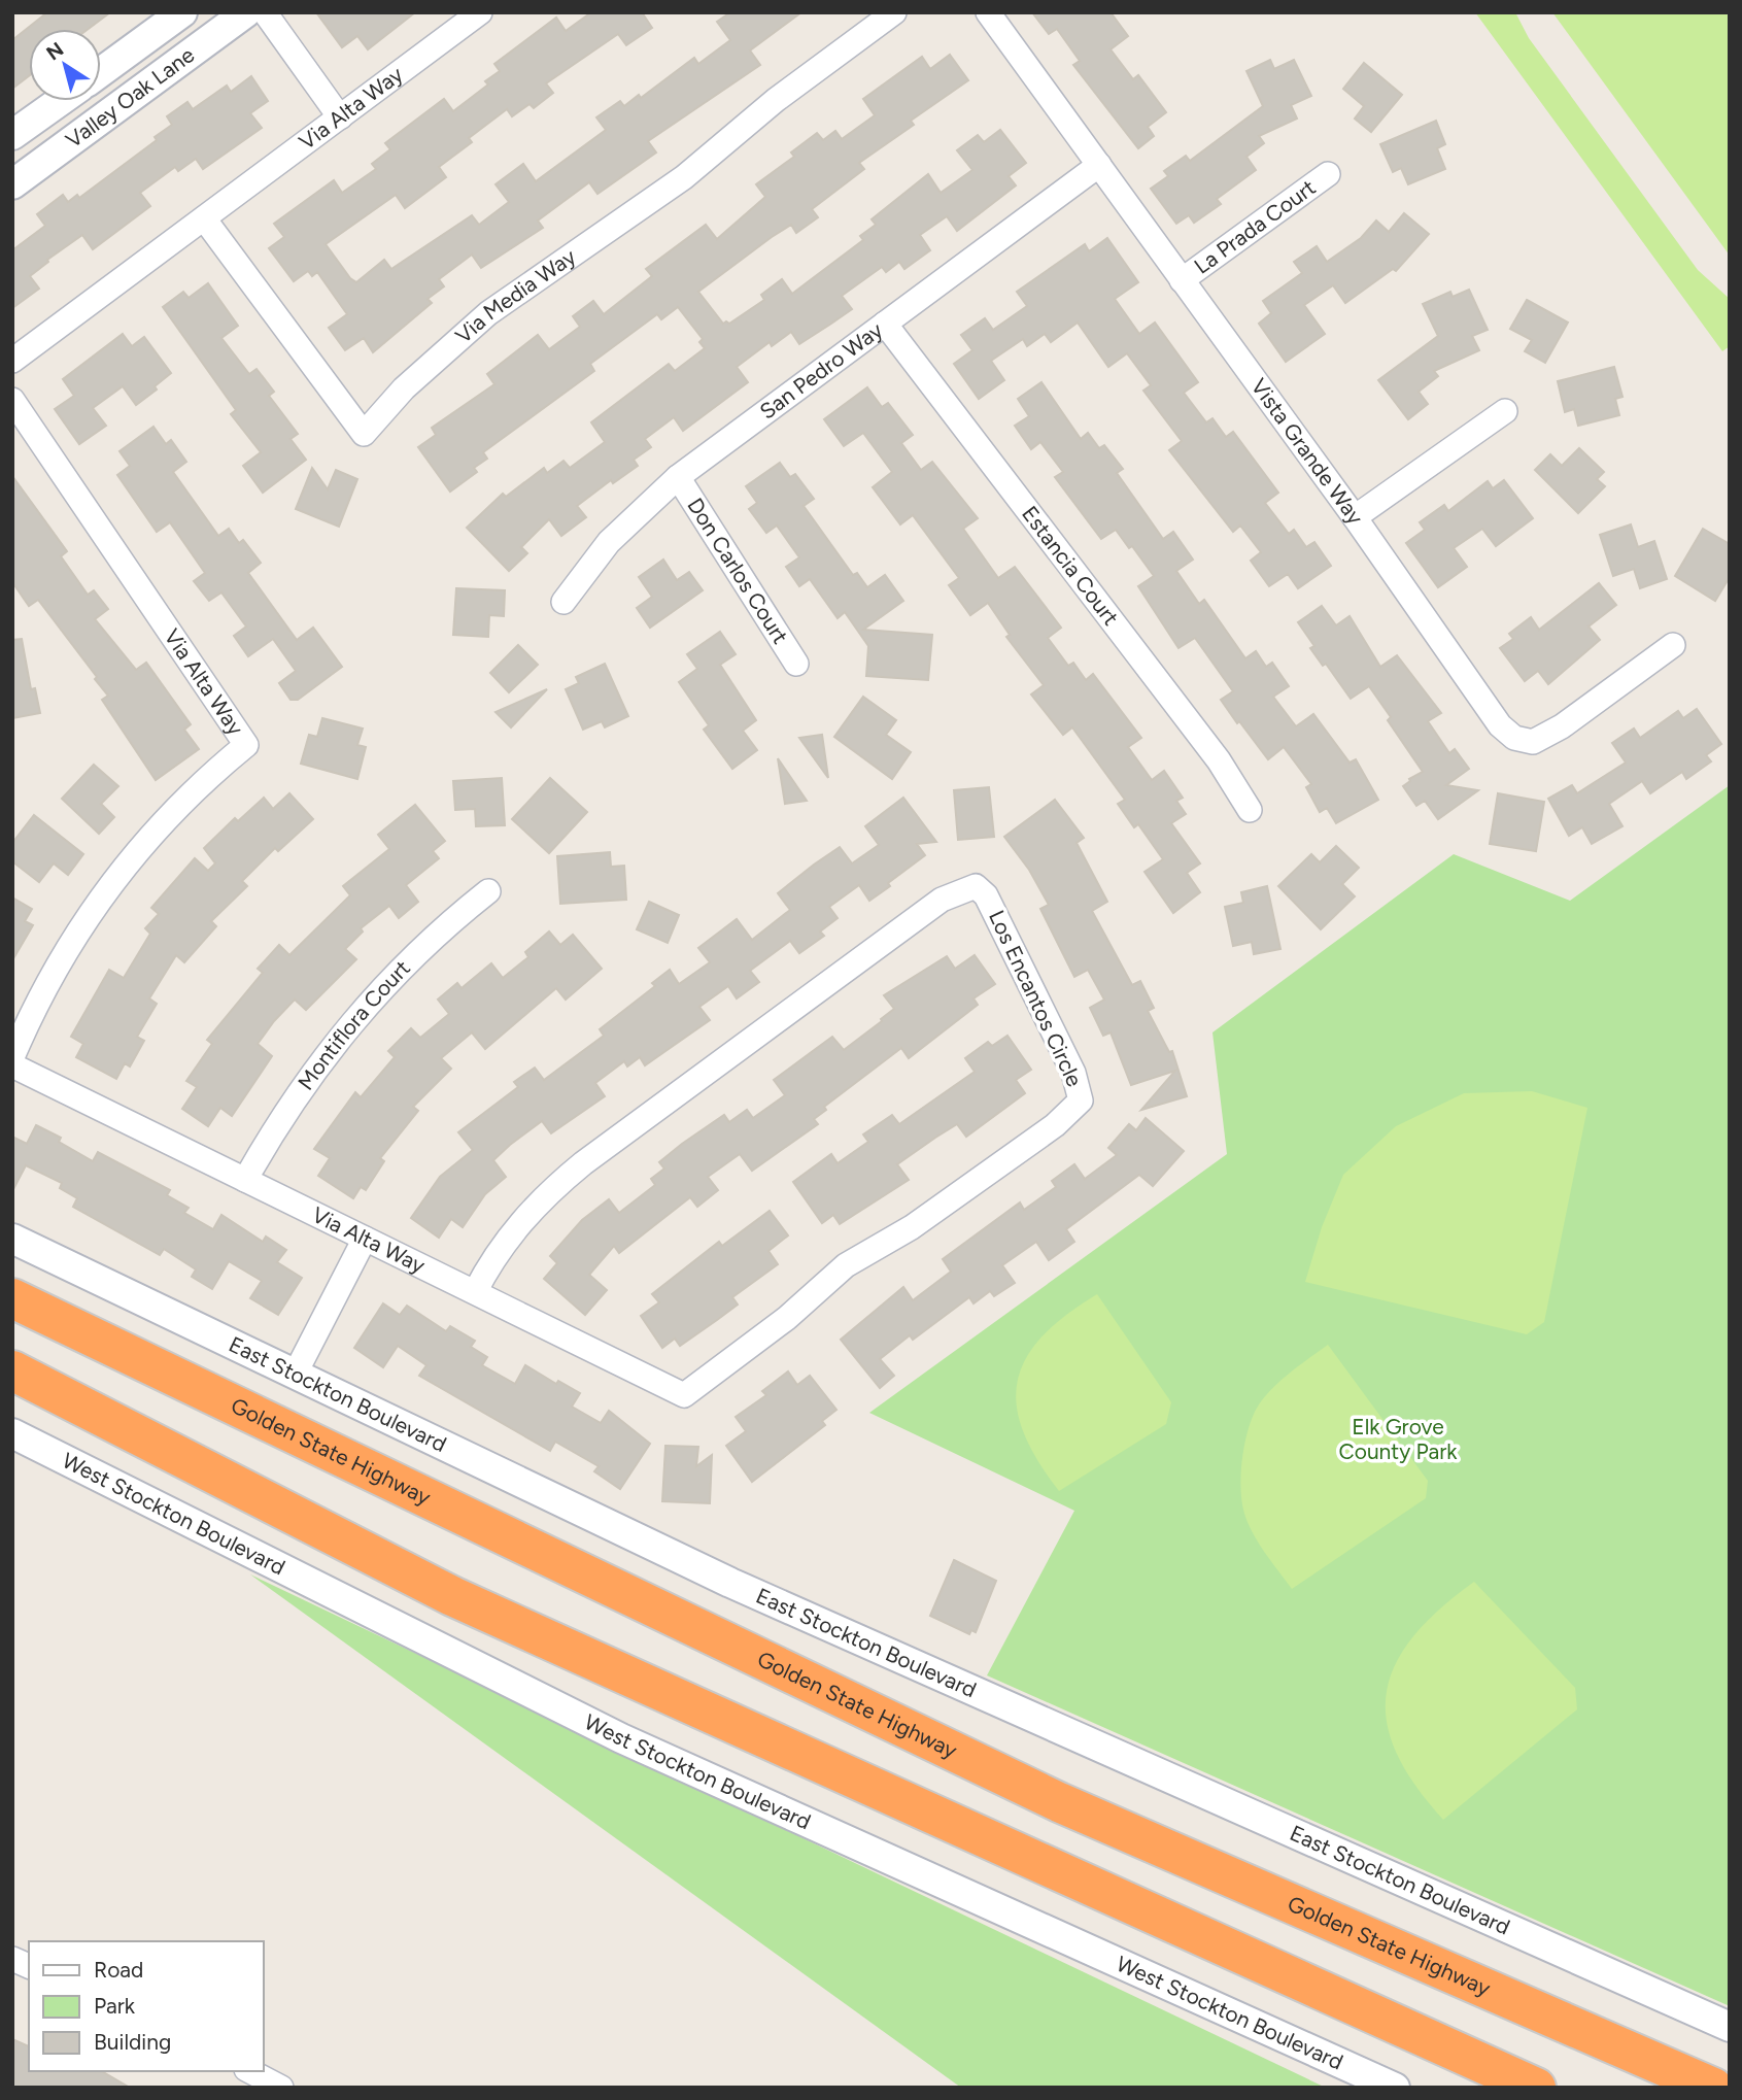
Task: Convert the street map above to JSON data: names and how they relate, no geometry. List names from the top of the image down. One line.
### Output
{"streets":{"highway":["Golden State Highway"],"street":["Valley Oak Lane","Via Alta Way","La Prada Court","Via Media Way","San Pedro Way","Vista Grande Way","Estancia Court","Don Carlos Court","Los Encantos Circle","Montiflora Court","East Stockton Boulevard","West Stockton Boulevard"]},"crossings":[["Via Alta Way","Via Media Way"],["Via Alta Way","Los Encantos Circle"],["Via Alta Way","Montiflora Court"],["La Prada Court","Vista Grande Way"],["San Pedro Way","Vista Grande Way"],["San Pedro Way","Estancia Court"],["San Pedro Way","Don Carlos Court"]],"parks":["Elk Grove County Park"],"legend":["Road","Park","Building"],"north":"top left"}
